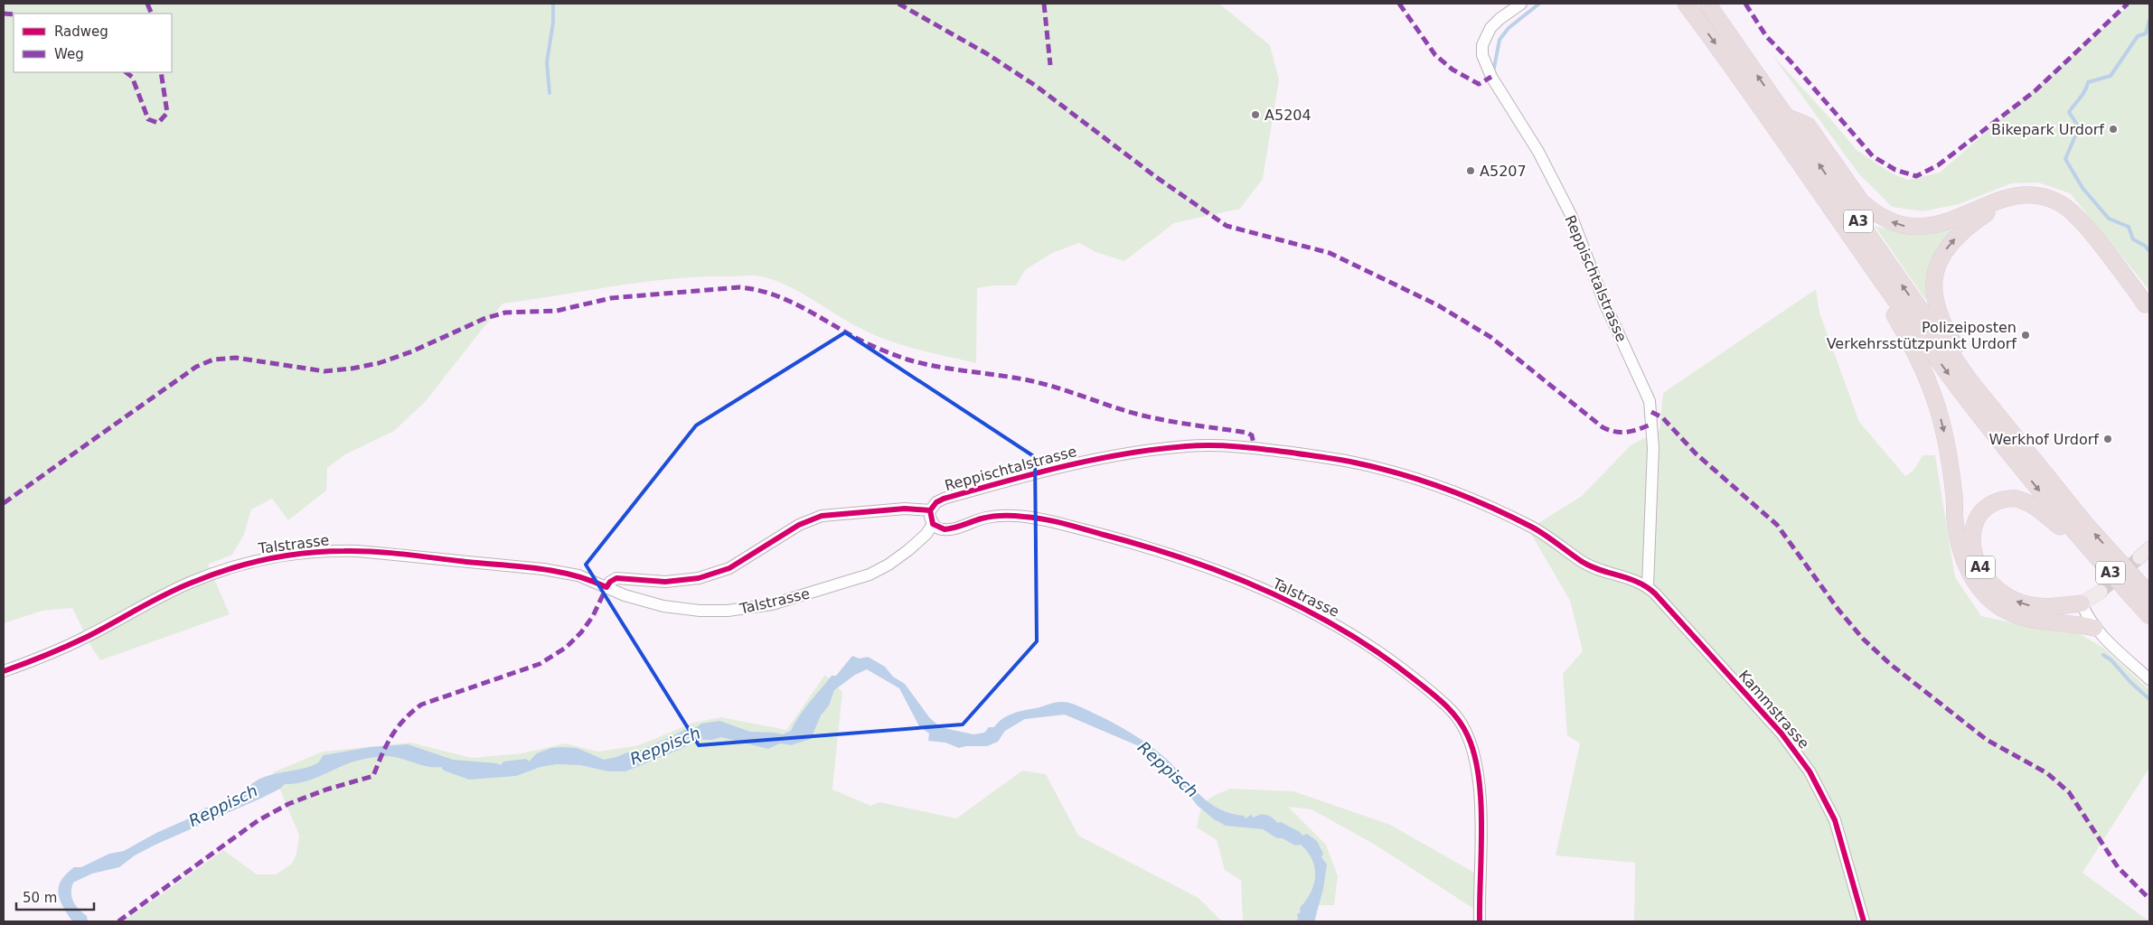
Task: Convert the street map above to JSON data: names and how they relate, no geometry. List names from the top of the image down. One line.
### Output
{"streets":{"highway":["A3","A4"],"street":["Reppischtalstrasse","Talstrasse","Kammstrasse"]},"crossings":[["A3","A4"],["Reppischtalstrasse","Kammstrasse"]],"water":["Reppisch"],"places":["A5204","Bikepark Urdorf","A5207","Polizeiposten Verkehrsstützpunkt Urdorf","Werkhof Urdorf"],"legend":["Radweg","Weg"],"scale_bar":"50 m"}
